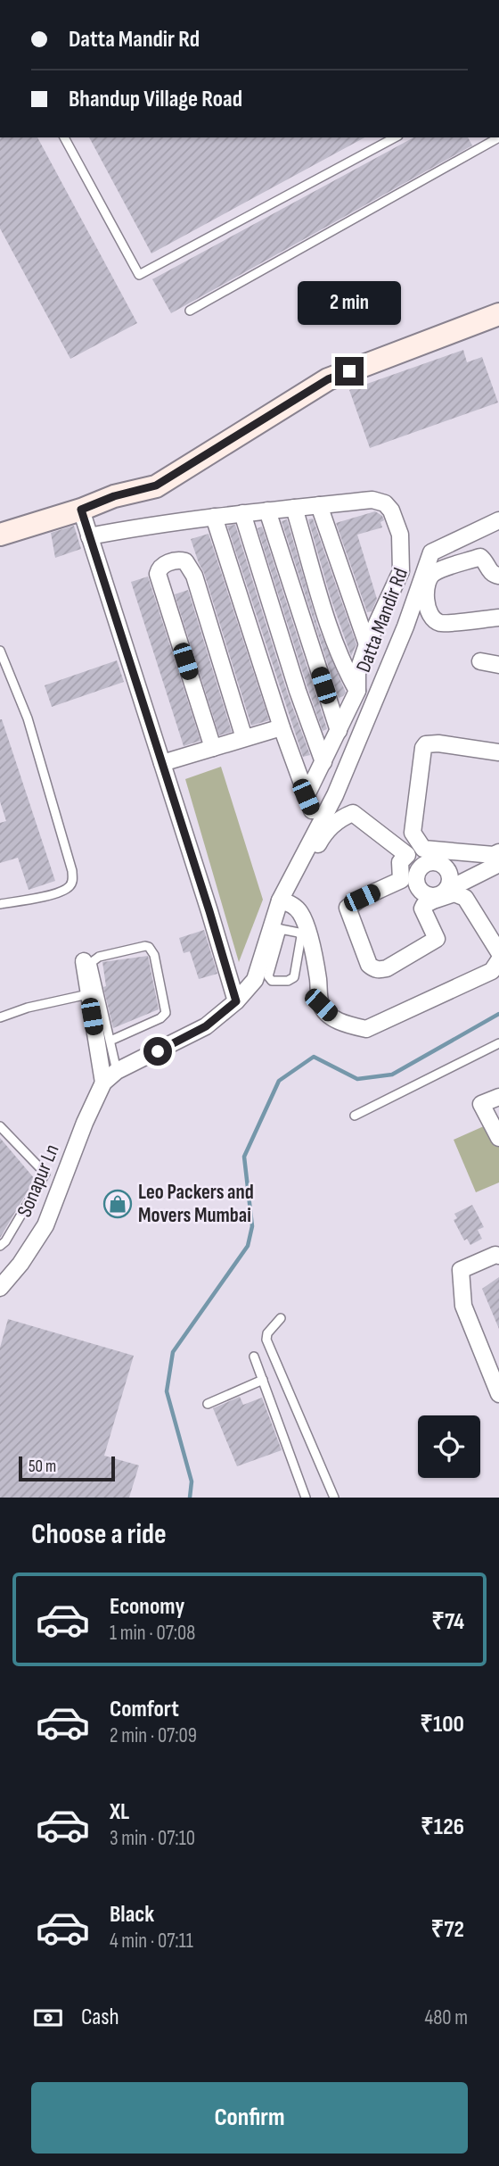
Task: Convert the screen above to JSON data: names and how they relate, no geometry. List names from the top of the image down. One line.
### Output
{"streets":{"street":["Datta Mandir Rd","Sonapur Ln"]},"crossings":[["Datta Mandir Rd","Sonapur Ln"]],"places":{"shop":["Leo Packers and Movers Mumbai"]},"scale_bar":"50 m","page":{"banner":["Datta Mandir Rd","Bhandup Village Road"],"bubble":"2 min","scale":"50 m","heading":"Choose a ride","list":[{"name":"Economy","note":"1 min · 07:08","value":"₹74"},{"name":"Comfort","note":"2 min · 07:09","value":"₹100"},{"name":"XL","note":"3 min · 07:10","value":"₹126"},{"name":"Black","note":"4 min · 07:11","value":"₹72"}],"pay":["Cash","480 m"],"buttons":"Confirm"}}
